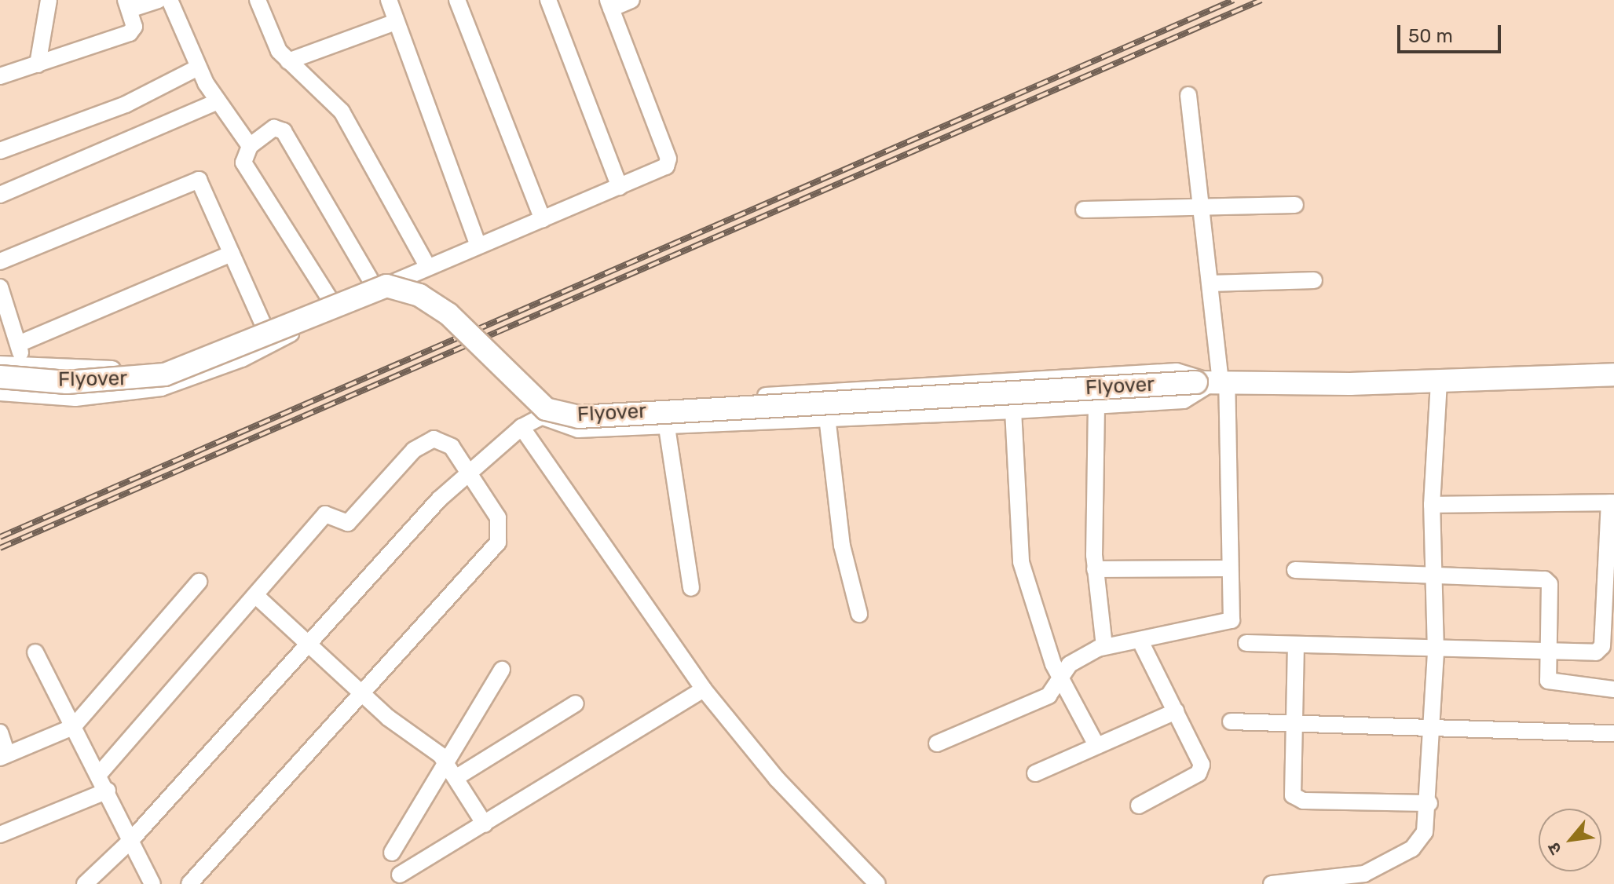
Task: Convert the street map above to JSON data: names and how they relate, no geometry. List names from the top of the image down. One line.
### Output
{"streets":{"main road":["Flyover"]},"scale_bar":"50 m","north":"bottom left"}
